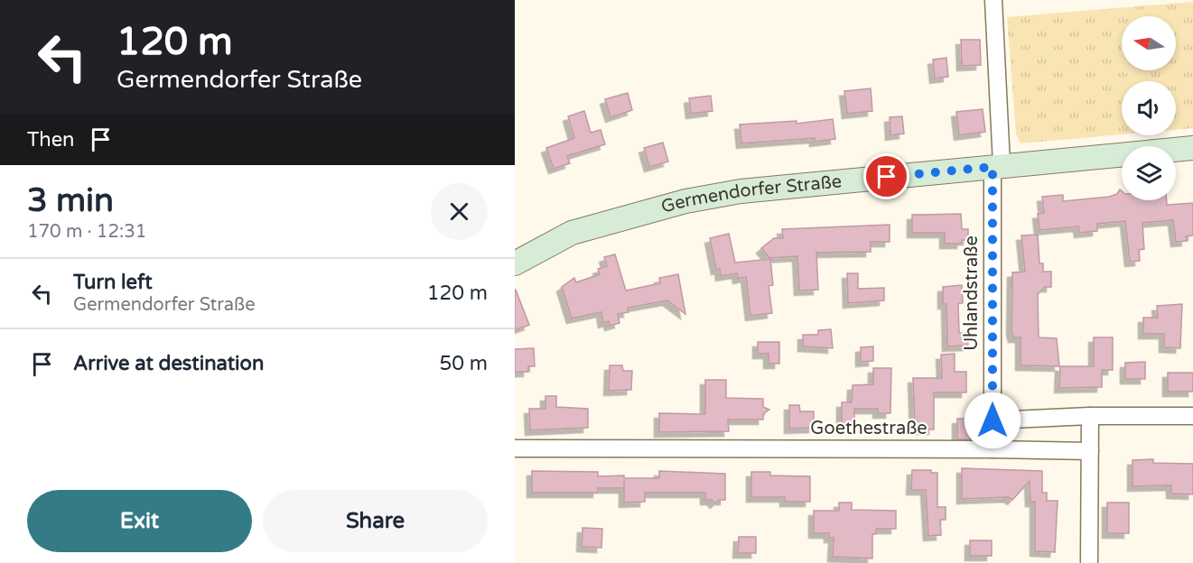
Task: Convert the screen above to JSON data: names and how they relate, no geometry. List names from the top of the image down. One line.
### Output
{"streets":{"main road":["Germendorfer Straße"],"street":["Uhlandstraße","Goethestraße"]},"crossings":[["Germendorfer Straße","Uhlandstraße"]],"north":"left","page":{"turn":["120 m","Germendorfer Straße"],"then":"Then","heading":["3 min","170 m · 12:31"],"list":[{"name":"Turn left","note":"Germendorfer Straße","value":"120 m"},{"name":"Arrive at destination","value":"50 m"}],"buttons":["Exit","Share"]}}
